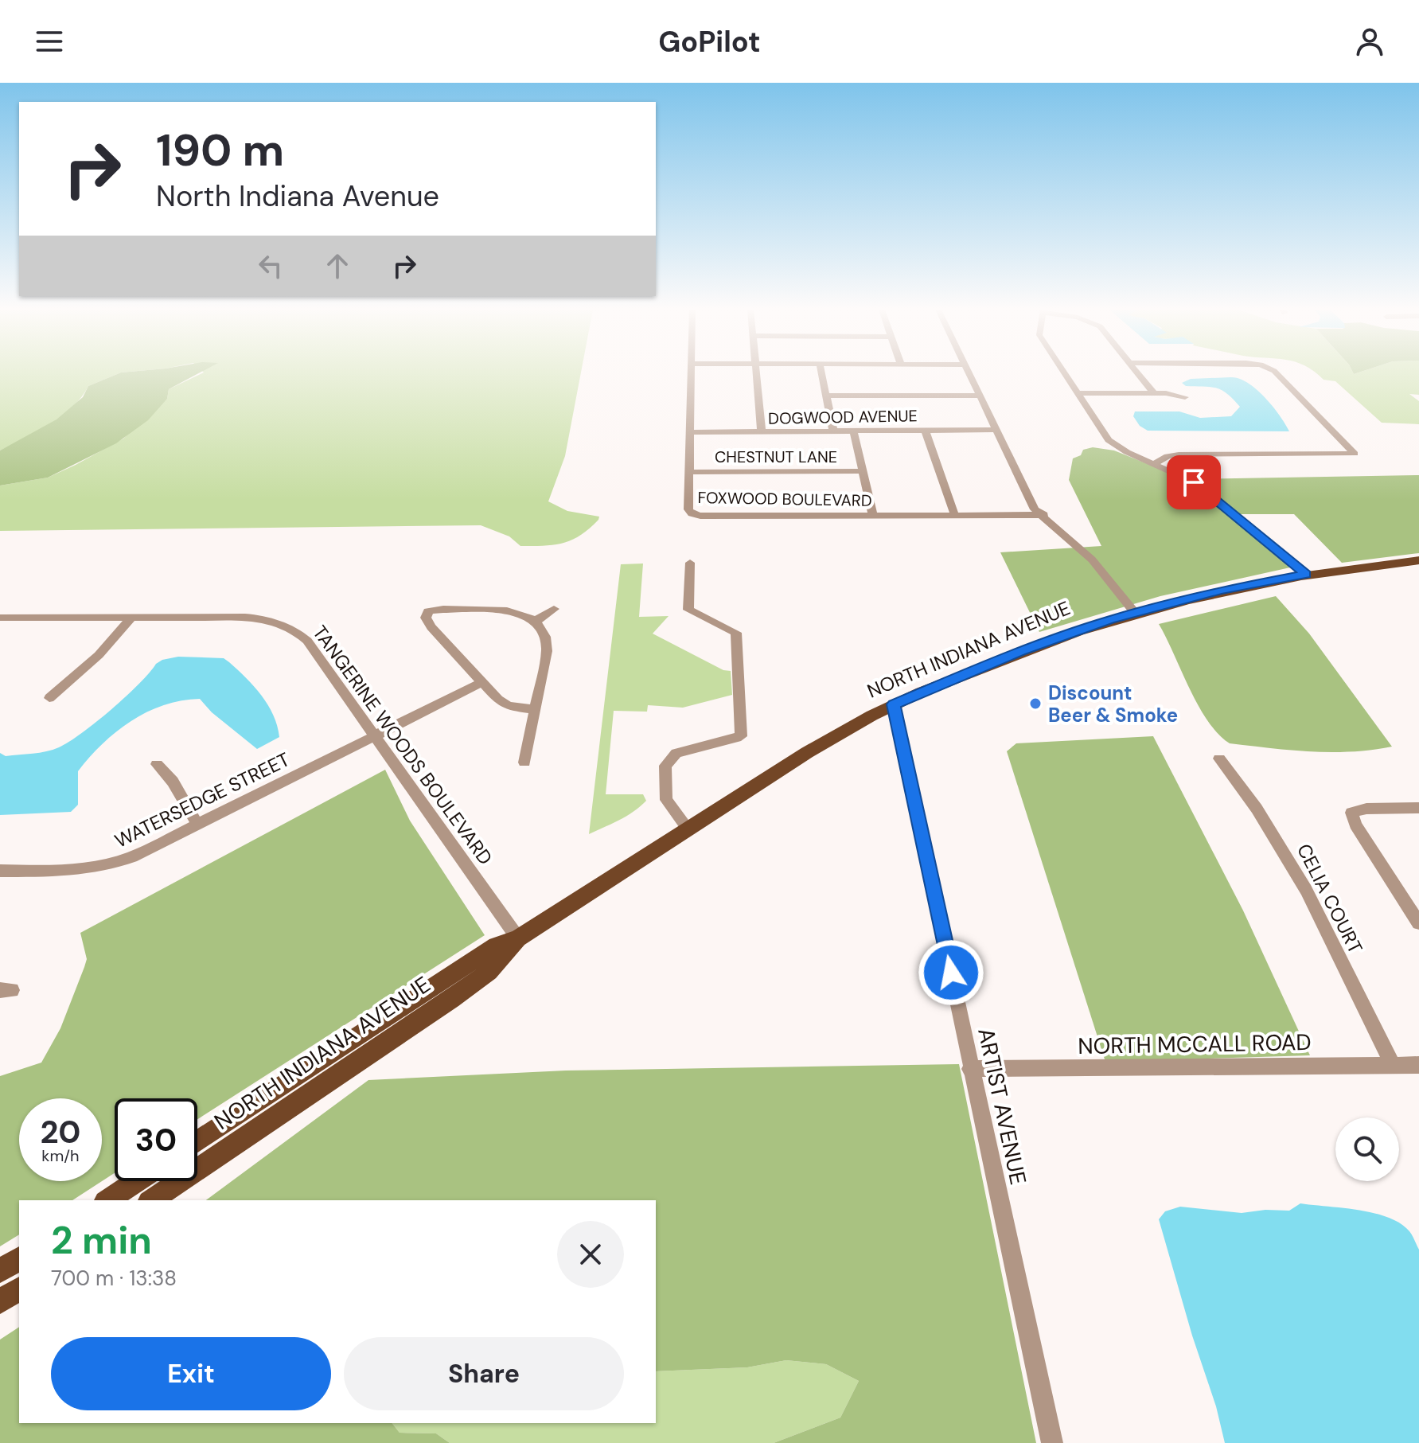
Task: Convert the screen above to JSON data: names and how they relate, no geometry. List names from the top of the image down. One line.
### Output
{"streets":{"main road":["NORTH INDIANA AVENUE"],"street":["DOGWOOD AVENUE","CHESTNUT LANE","FOXWOOD BOULEVARD","TANGERINE WOODS BOULEVARD","WATERSEDGE STREET","CELIA COURT","NORTH MCCALL ROAD","ARTIST AVENUE"]},"crossings":[["DOGWOOD AVENUE","FOXWOOD BOULEVARD"],["CHESTNUT LANE","FOXWOOD BOULEVARD"],["NORTH INDIANA AVENUE","TANGERINE WOODS BOULEVARD"],["NORTH INDIANA AVENUE","ARTIST AVENUE"],["TANGERINE WOODS BOULEVARD","WATERSEDGE STREET"],["CELIA COURT","NORTH MCCALL ROAD"],["NORTH MCCALL ROAD","ARTIST AVENUE"]],"places":["Discount Beer & Smoke"],"page":{"header":"GoPilot","turn":["190 m","North Indiana Avenue"],"speed":"20 km/h","limit":"30","heading":["2 min","700 m · 13:38"],"buttons":["Exit","Share"]}}
